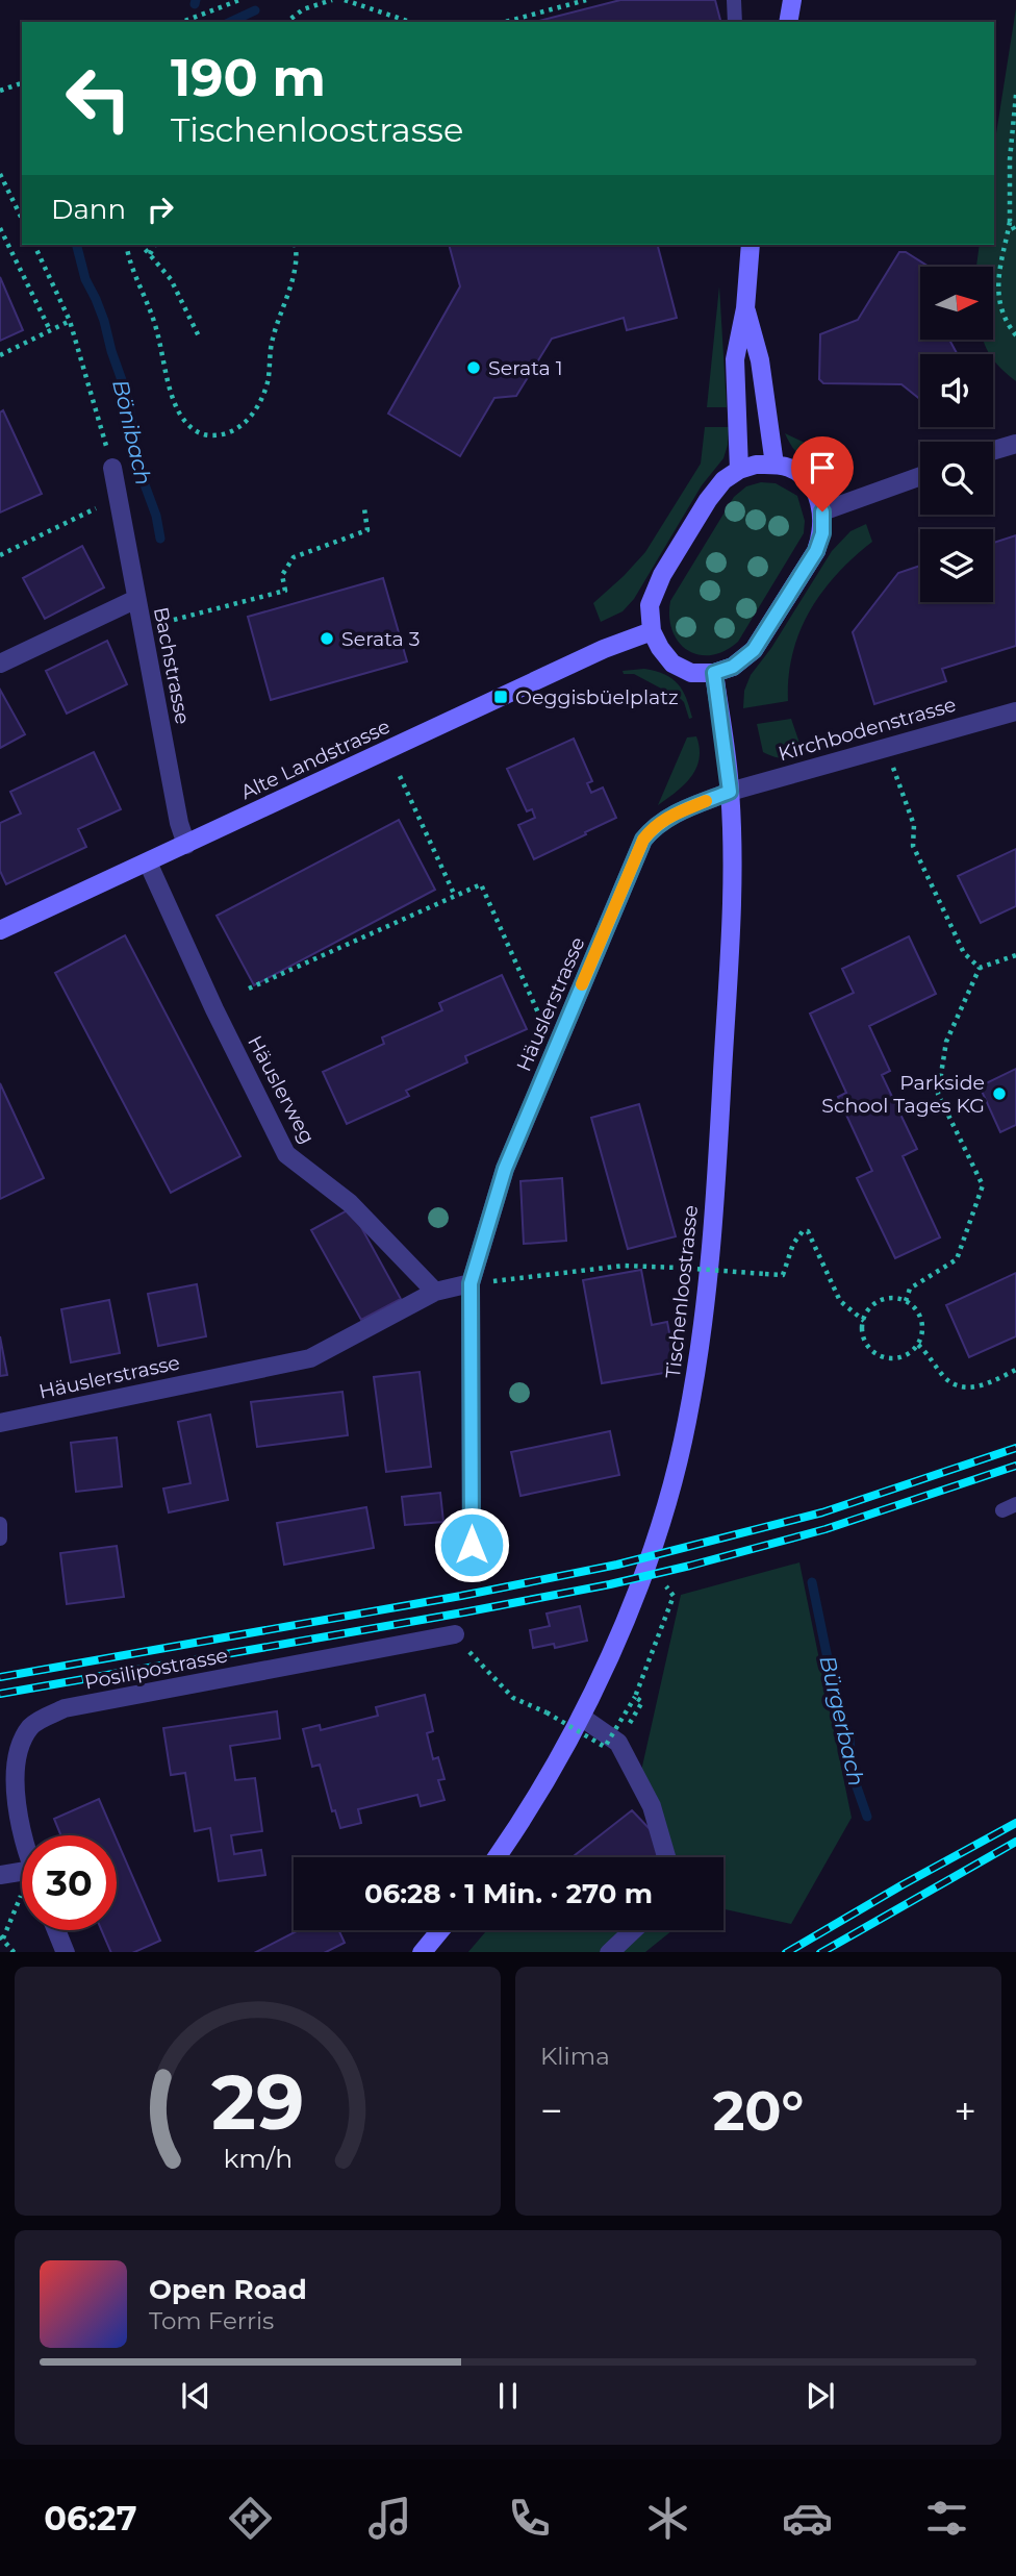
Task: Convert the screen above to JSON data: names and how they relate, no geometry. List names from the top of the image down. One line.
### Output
{"streets":{"main road":["Alte Landstrasse","Tischenloostrasse"],"street":["Bachstrasse","Kirchbodenstrasse","Häuslerstrasse","Häuslerweg","Posilipostrasse"]},"crossings":[["Bachstrasse","Alte Landstrasse"],["Kirchbodenstrasse","Häuslerstrasse"],["Kirchbodenstrasse","Tischenloostrasse"],["Alte Landstrasse","Häuslerweg"],["Alte Landstrasse","Tischenloostrasse"],["Häuslerstrasse","Häuslerweg"],["Häuslerstrasse","Tischenloostrasse"]],"water":["Bönibach","Bürgerbach"],"places":{"other":["Serata 1","Serata 3","Parkside School Tages KG"],"transit":["Oeggisbüelplatz"]},"north":"right","page":{"turn":["190 m","Tischenloostrasse"],"then":"Dann","limit":"30","trip":"06:28 · 1 Min. · 270 m","tile":"Klima","heat":["−","20°","+"],"song":["Open Road","Tom Ferris"],"tabs":"06:27","gauge":["29","km/h"]}}
